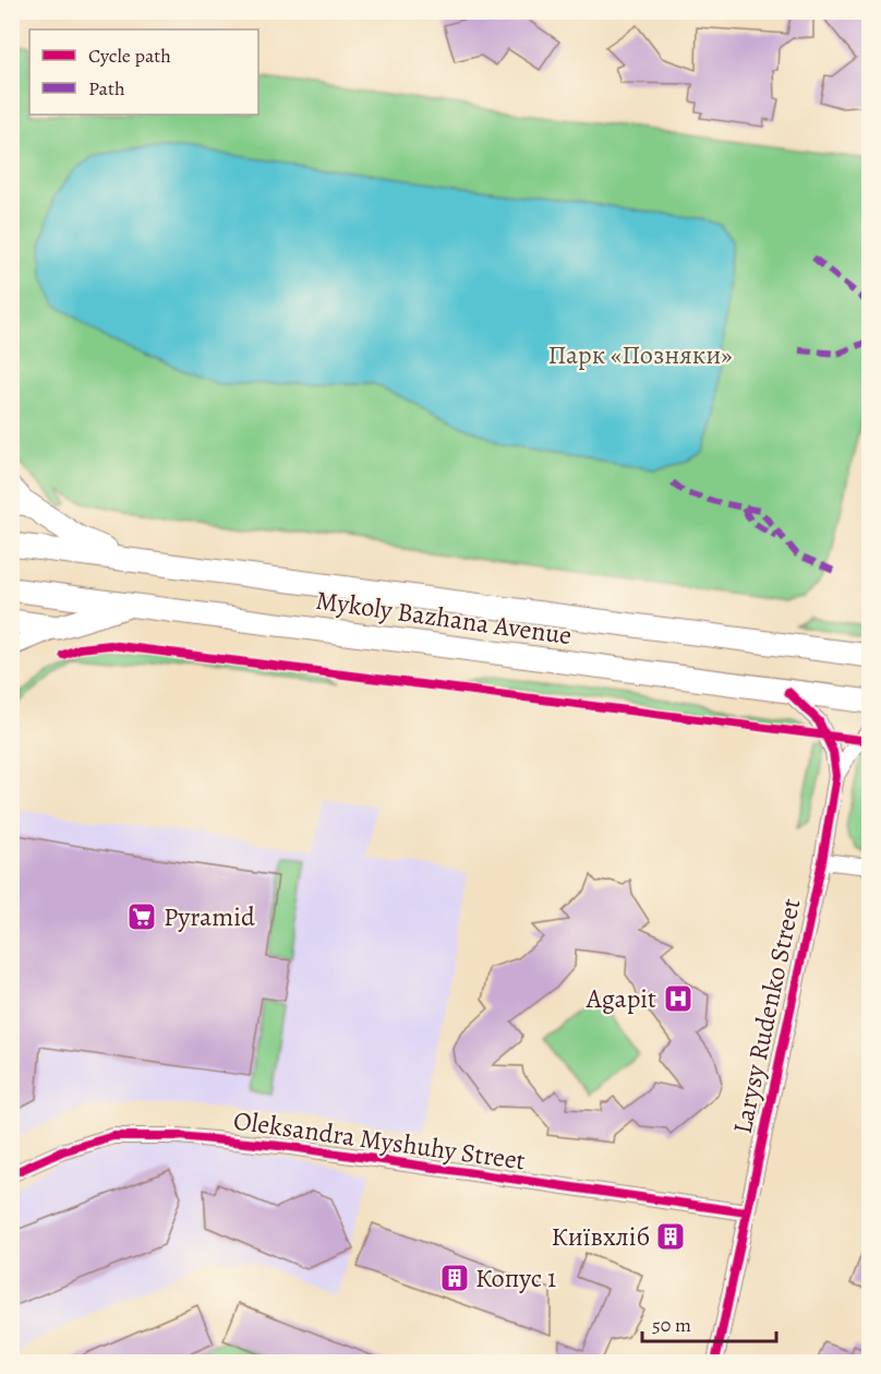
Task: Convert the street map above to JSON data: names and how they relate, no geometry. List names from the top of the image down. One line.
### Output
{"streets":{"highway":["Mykoly Bazhana Avenue"],"street":["Larysy Rudenko Street","Oleksandra Myshuhy Street"]},"crossings":[["Mykoly Bazhana Avenue","Larysy Rudenko Street"],["Larysy Rudenko Street","Oleksandra Myshuhy Street"]],"parks":["Парк «Позняки»"],"places":{"supermarket":["Pyramid"],"hospital":["Agapit"],"building":["Київхліб","Копус 1"]},"legend":["Cycle path","Path"],"scale_bar":"50 m"}
